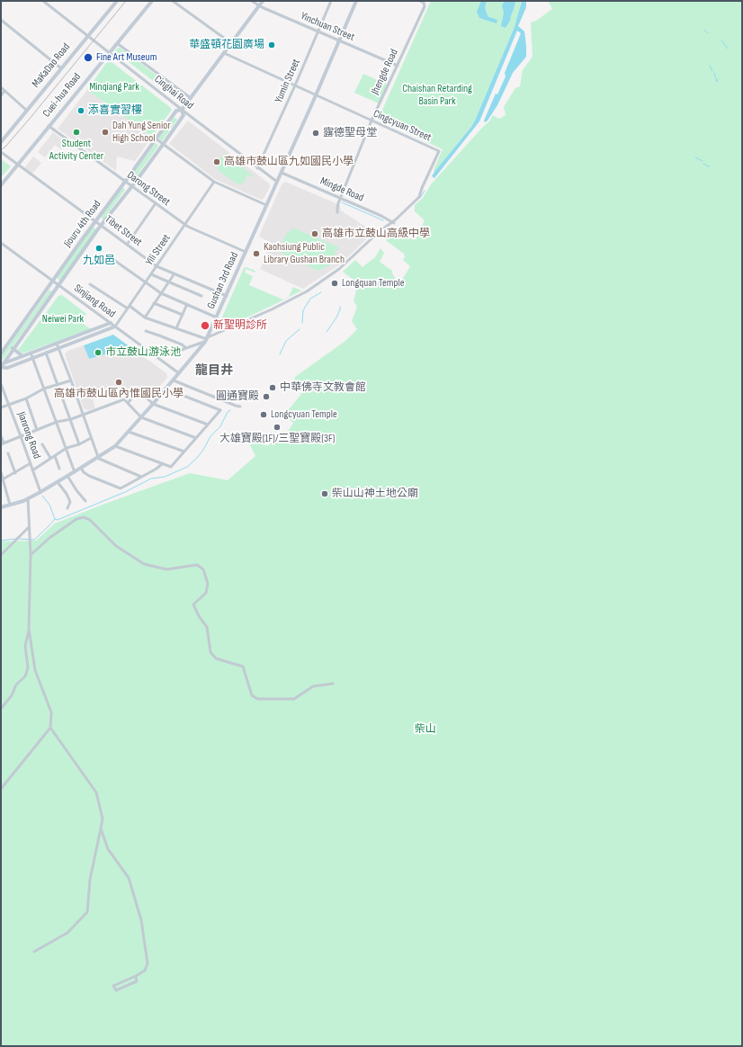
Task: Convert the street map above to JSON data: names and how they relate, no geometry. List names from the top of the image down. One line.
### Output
{"streets":{"street":["Yinchuan Street","MaKaDao Road","Jhengde Road","Yumin Street","Cinghai Road","Cuei-hua Road","Cingcyuan Street","Darong Street","Mingde Road","Jiouru 4th Road","Tibet Street","Yili Street","Gushan 3rd Road","Sinjiang Road","Jianrong Road"]},"crossings":[["Yinchuan Street","Jhengde Road"],["Yinchuan Street","Yumin Street"],["Yinchuan Street","Jiouru 4th Road"],["Yinchuan Street","Gushan 3rd Road"],["MaKaDao Road","Cinghai Road"],["Jhengde Road","Cingcyuan Street"],["Jhengde Road","Mingde Road"],["Yumin Street","Cinghai Road"],["Yumin Street","Cingcyuan Street"],["Cinghai Road","Cuei-hua Road"],["Cinghai Road","Jiouru 4th Road"],["Cinghai Road","Gushan 3rd Road"],["Cuei-hua Road","Darong Street"],["Cuei-hua Road","Tibet Street"],["Cingcyuan Street","Mingde Road"],["Cingcyuan Street","Jiouru 4th Road"],["Cingcyuan Street","Gushan 3rd Road"],["Cingcyuan Street","Sinjiang Road"],["Darong Street","Jiouru 4th Road"],["Darong Street","Yili Street"],["Darong Street","Gushan 3rd Road"],["Mingde Road","Gushan 3rd Road"],["Jiouru 4th Road","Tibet Street"],["Jiouru 4th Road","Sinjiang Road"],["Tibet Street","Yili Street"],["Tibet Street","Gushan 3rd Road"],["Yili Street","Sinjiang Road"],["Gushan 3rd Road","Sinjiang Road"],["Gushan 3rd Road","Jianrong Road"]],"districts":["龍目井"],"parks":["Minqiang Park","Chaishan Retarding Basin Park","Neiwei Park","柴山"],"places":["華盛頓花園廣場","Fine Art Museum","添喜實習樓","Student Activity Center","Dah Yung Senior High School","露德聖母堂","高雄市鼓山區九如國民小學","高雄市立鼓山高級中學","九如邑","Kaohsiung Public Library Gushan Branch","Longquan Temple","新聖明診所","市立鼓山游泳池","高雄市鼓山區內惟國民小學","中華佛寺文教會館","圓通寶殿","Longcyuan Temple","大雄寶殿(1F)/三聖寶殿(3F)","柴山山神土地公廟"]}
